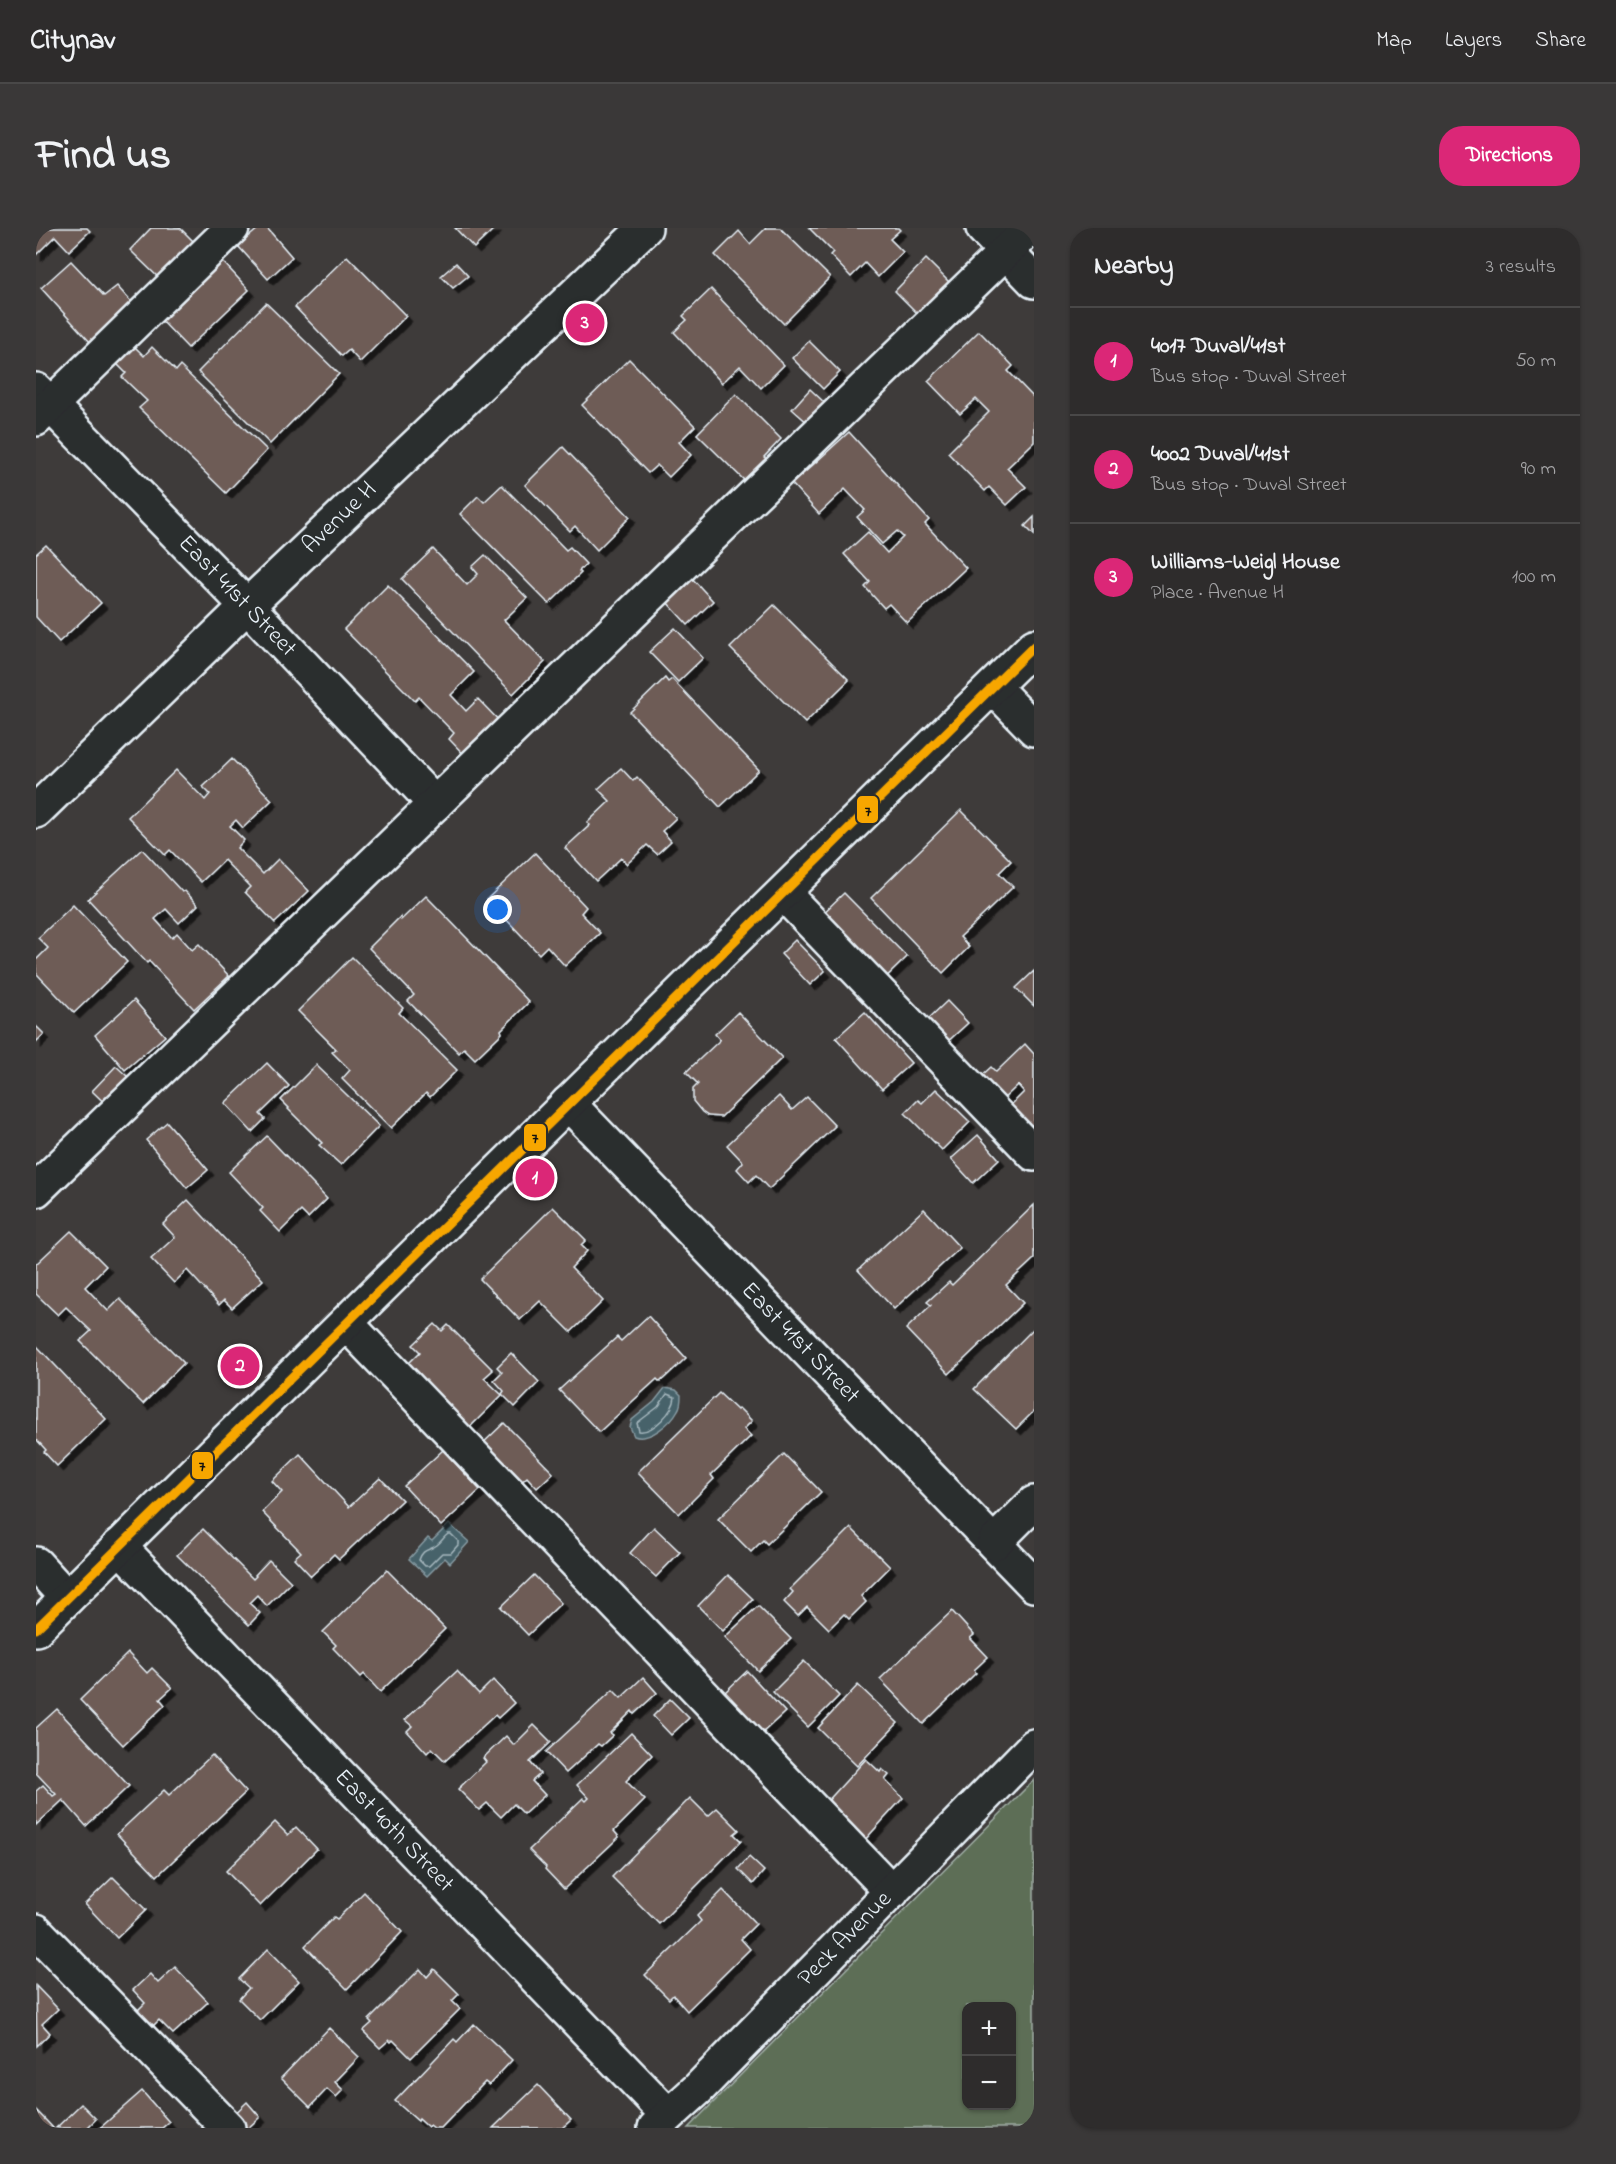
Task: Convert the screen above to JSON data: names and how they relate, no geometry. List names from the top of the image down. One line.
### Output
{"streets":{"street":["Avenue H","East 41st Street","East 40th Street","Peck Avenue"]},"crossings":[["Avenue H","East 41st Street"],["East 40th Street","Peck Avenue"]],"lines":["transit line 7"],"page":{"header":"Citynav","nav":["Map","Layers","Share"],"title":"Find us","buttons":"Directions","heading":["Nearby","3 results"],"pins":["3","1","2"],"list":[{"mark":"1","name":"4017 Duval/41st","note":"Bus stop · Duval Street","value":"50 m"},{"mark":"2","name":"4002 Duval/41st","note":"Bus stop · Duval Street","value":"90 m"},{"mark":"3","name":"Williams-Weigl House","note":"Place · Avenue H","value":"100 m"}],"map_buttons":["+","−"]}}
